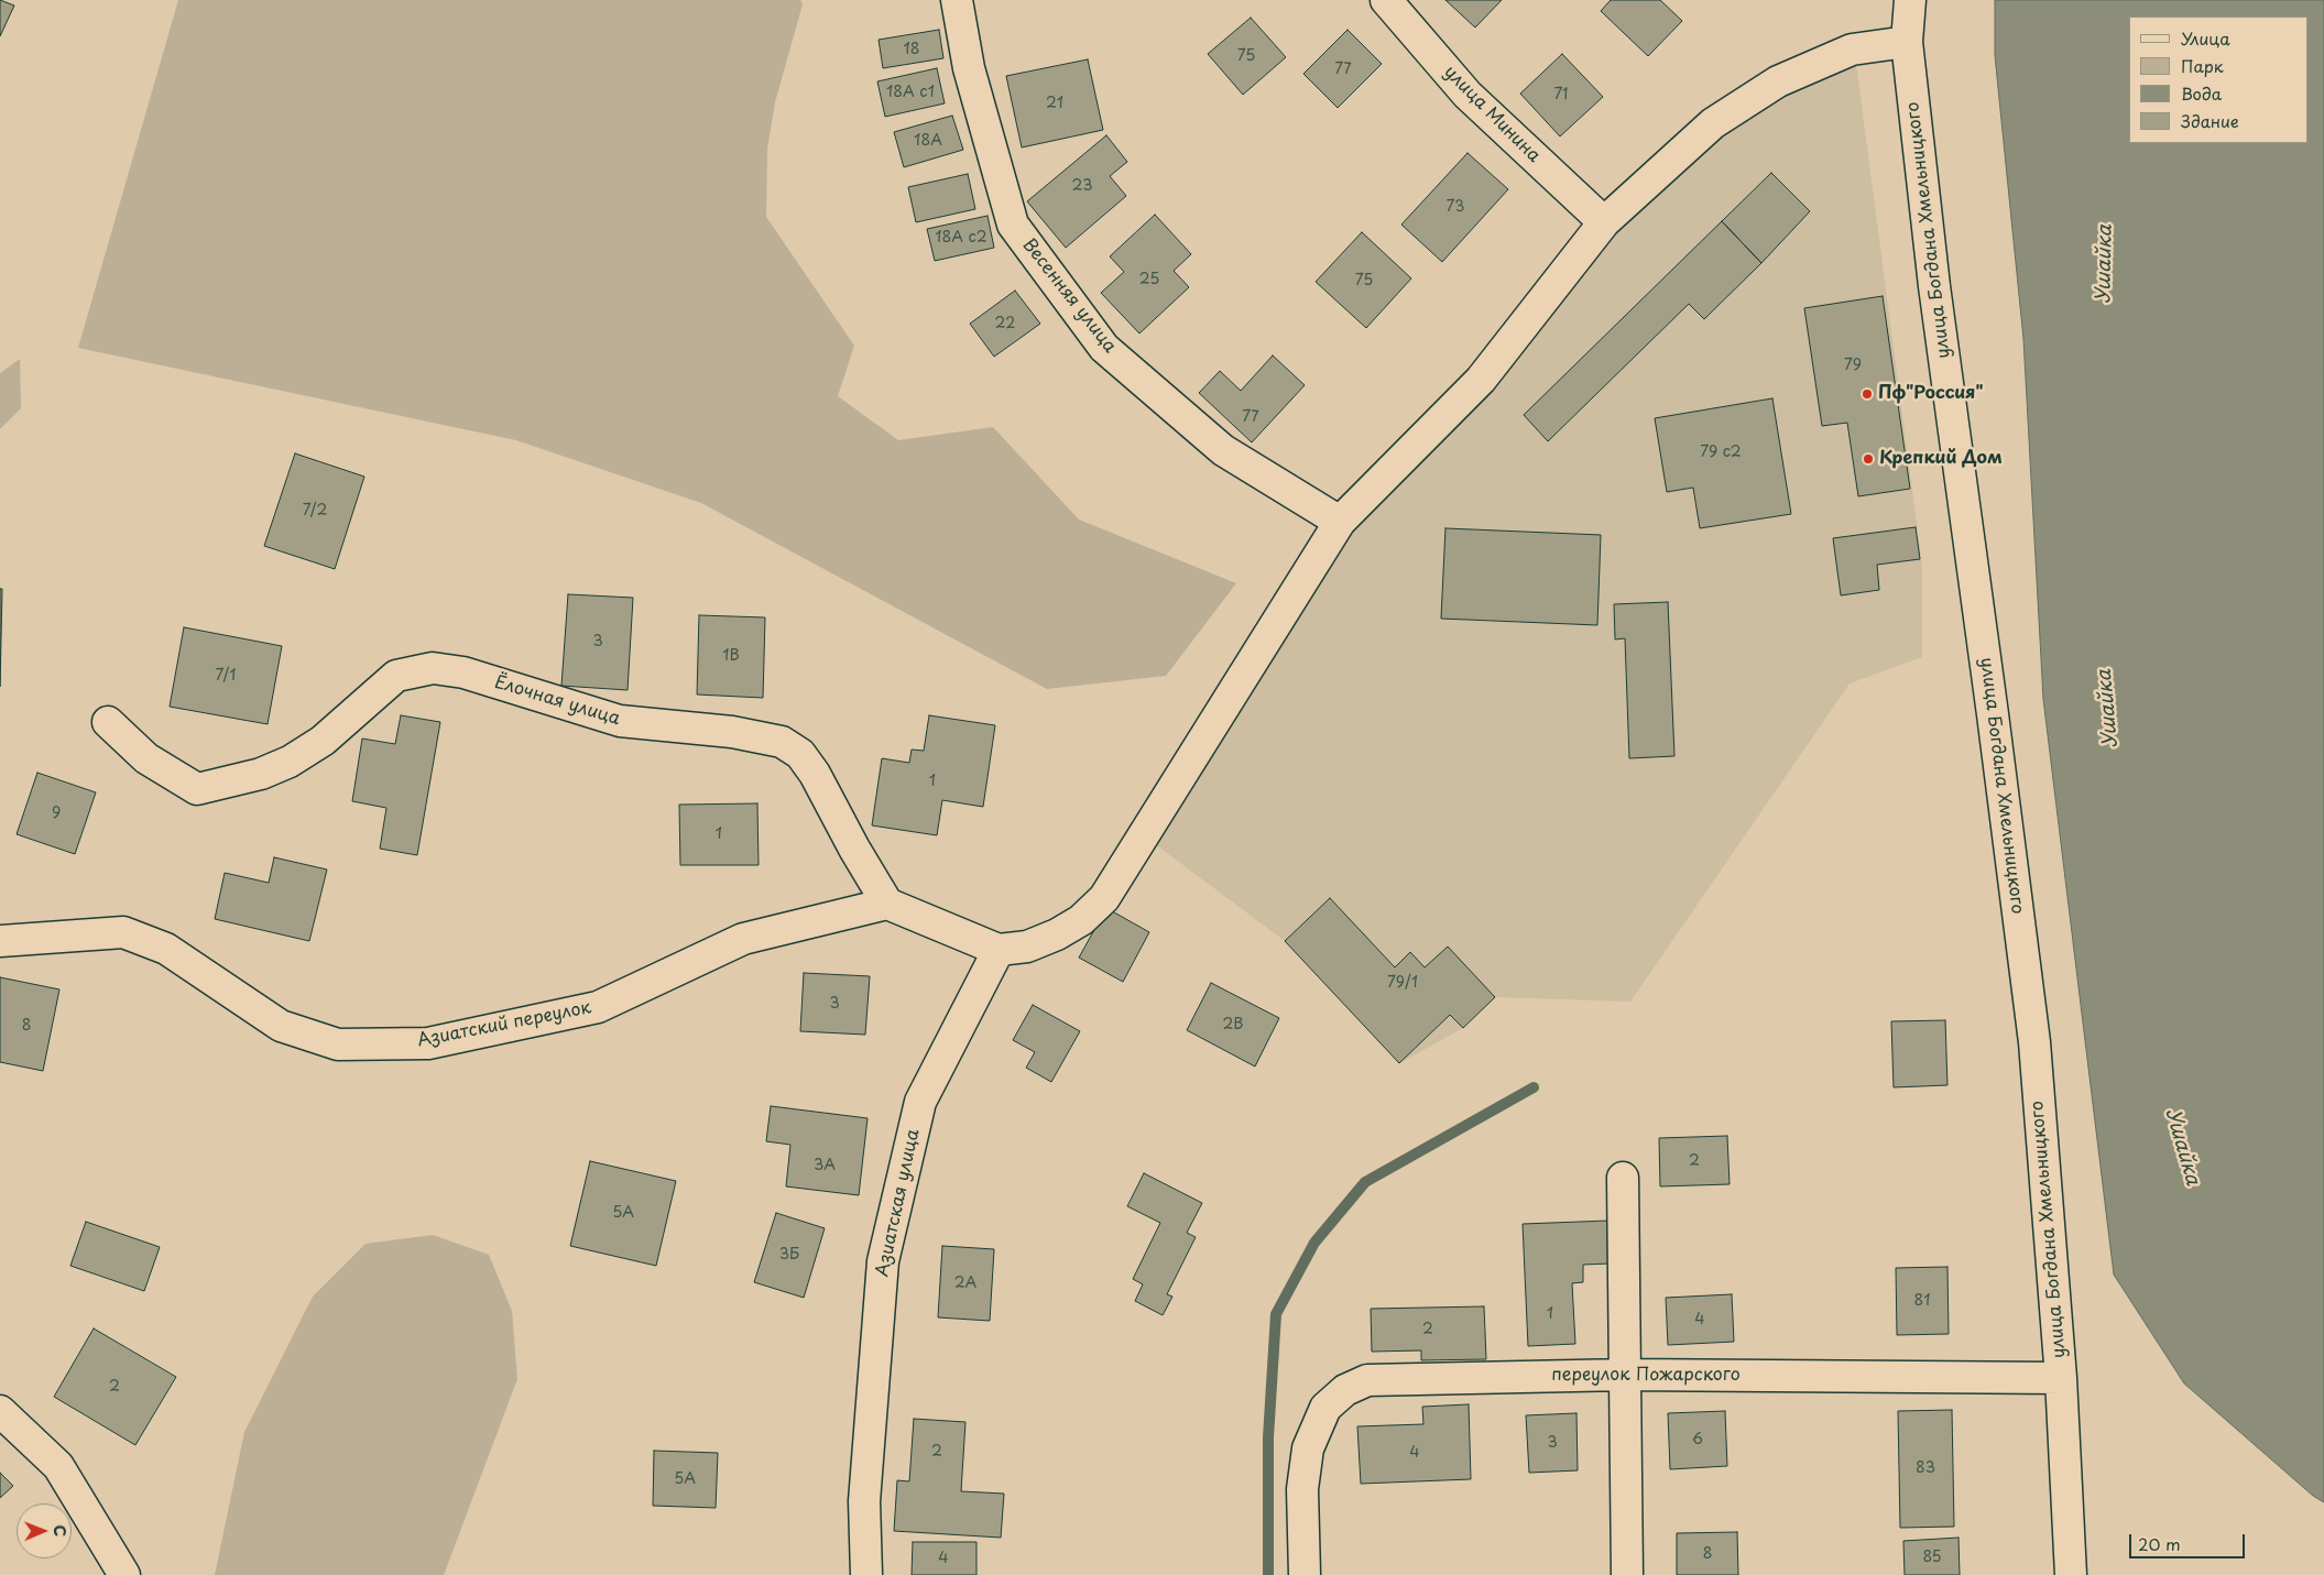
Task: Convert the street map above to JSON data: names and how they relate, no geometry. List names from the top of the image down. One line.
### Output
{"streets":{"street":["улица Минина","улица Богдана Хмельницкого","Весенняя улица","Ёлочная улица","Азиатский переулок","Азиатская улица","переулок Пожарского"]},"crossings":[["улица Богдана Хмельницкого","переулок Пожарского"],["Ёлочная улица","Азиатский переулок"]],"water":["Ушайка"],"places":["Пф\"Россия\"","Крепкий Дом"],"house_numbers":["18","75","77","18А с1","71","21","18А","23","73","18А с2","25","75","22","79","77","79 с2","7/2","3","1В","7/1","1","9","1","79/1","3","2В","8","2","3А","5А","3Б","2А","81","1","4","2","2","6","3","2","4","83","5А","8","85","4"],"legend":["Улица","Парк","Вода","Здание"],"scale_bar":"20 m","north":"right"}
